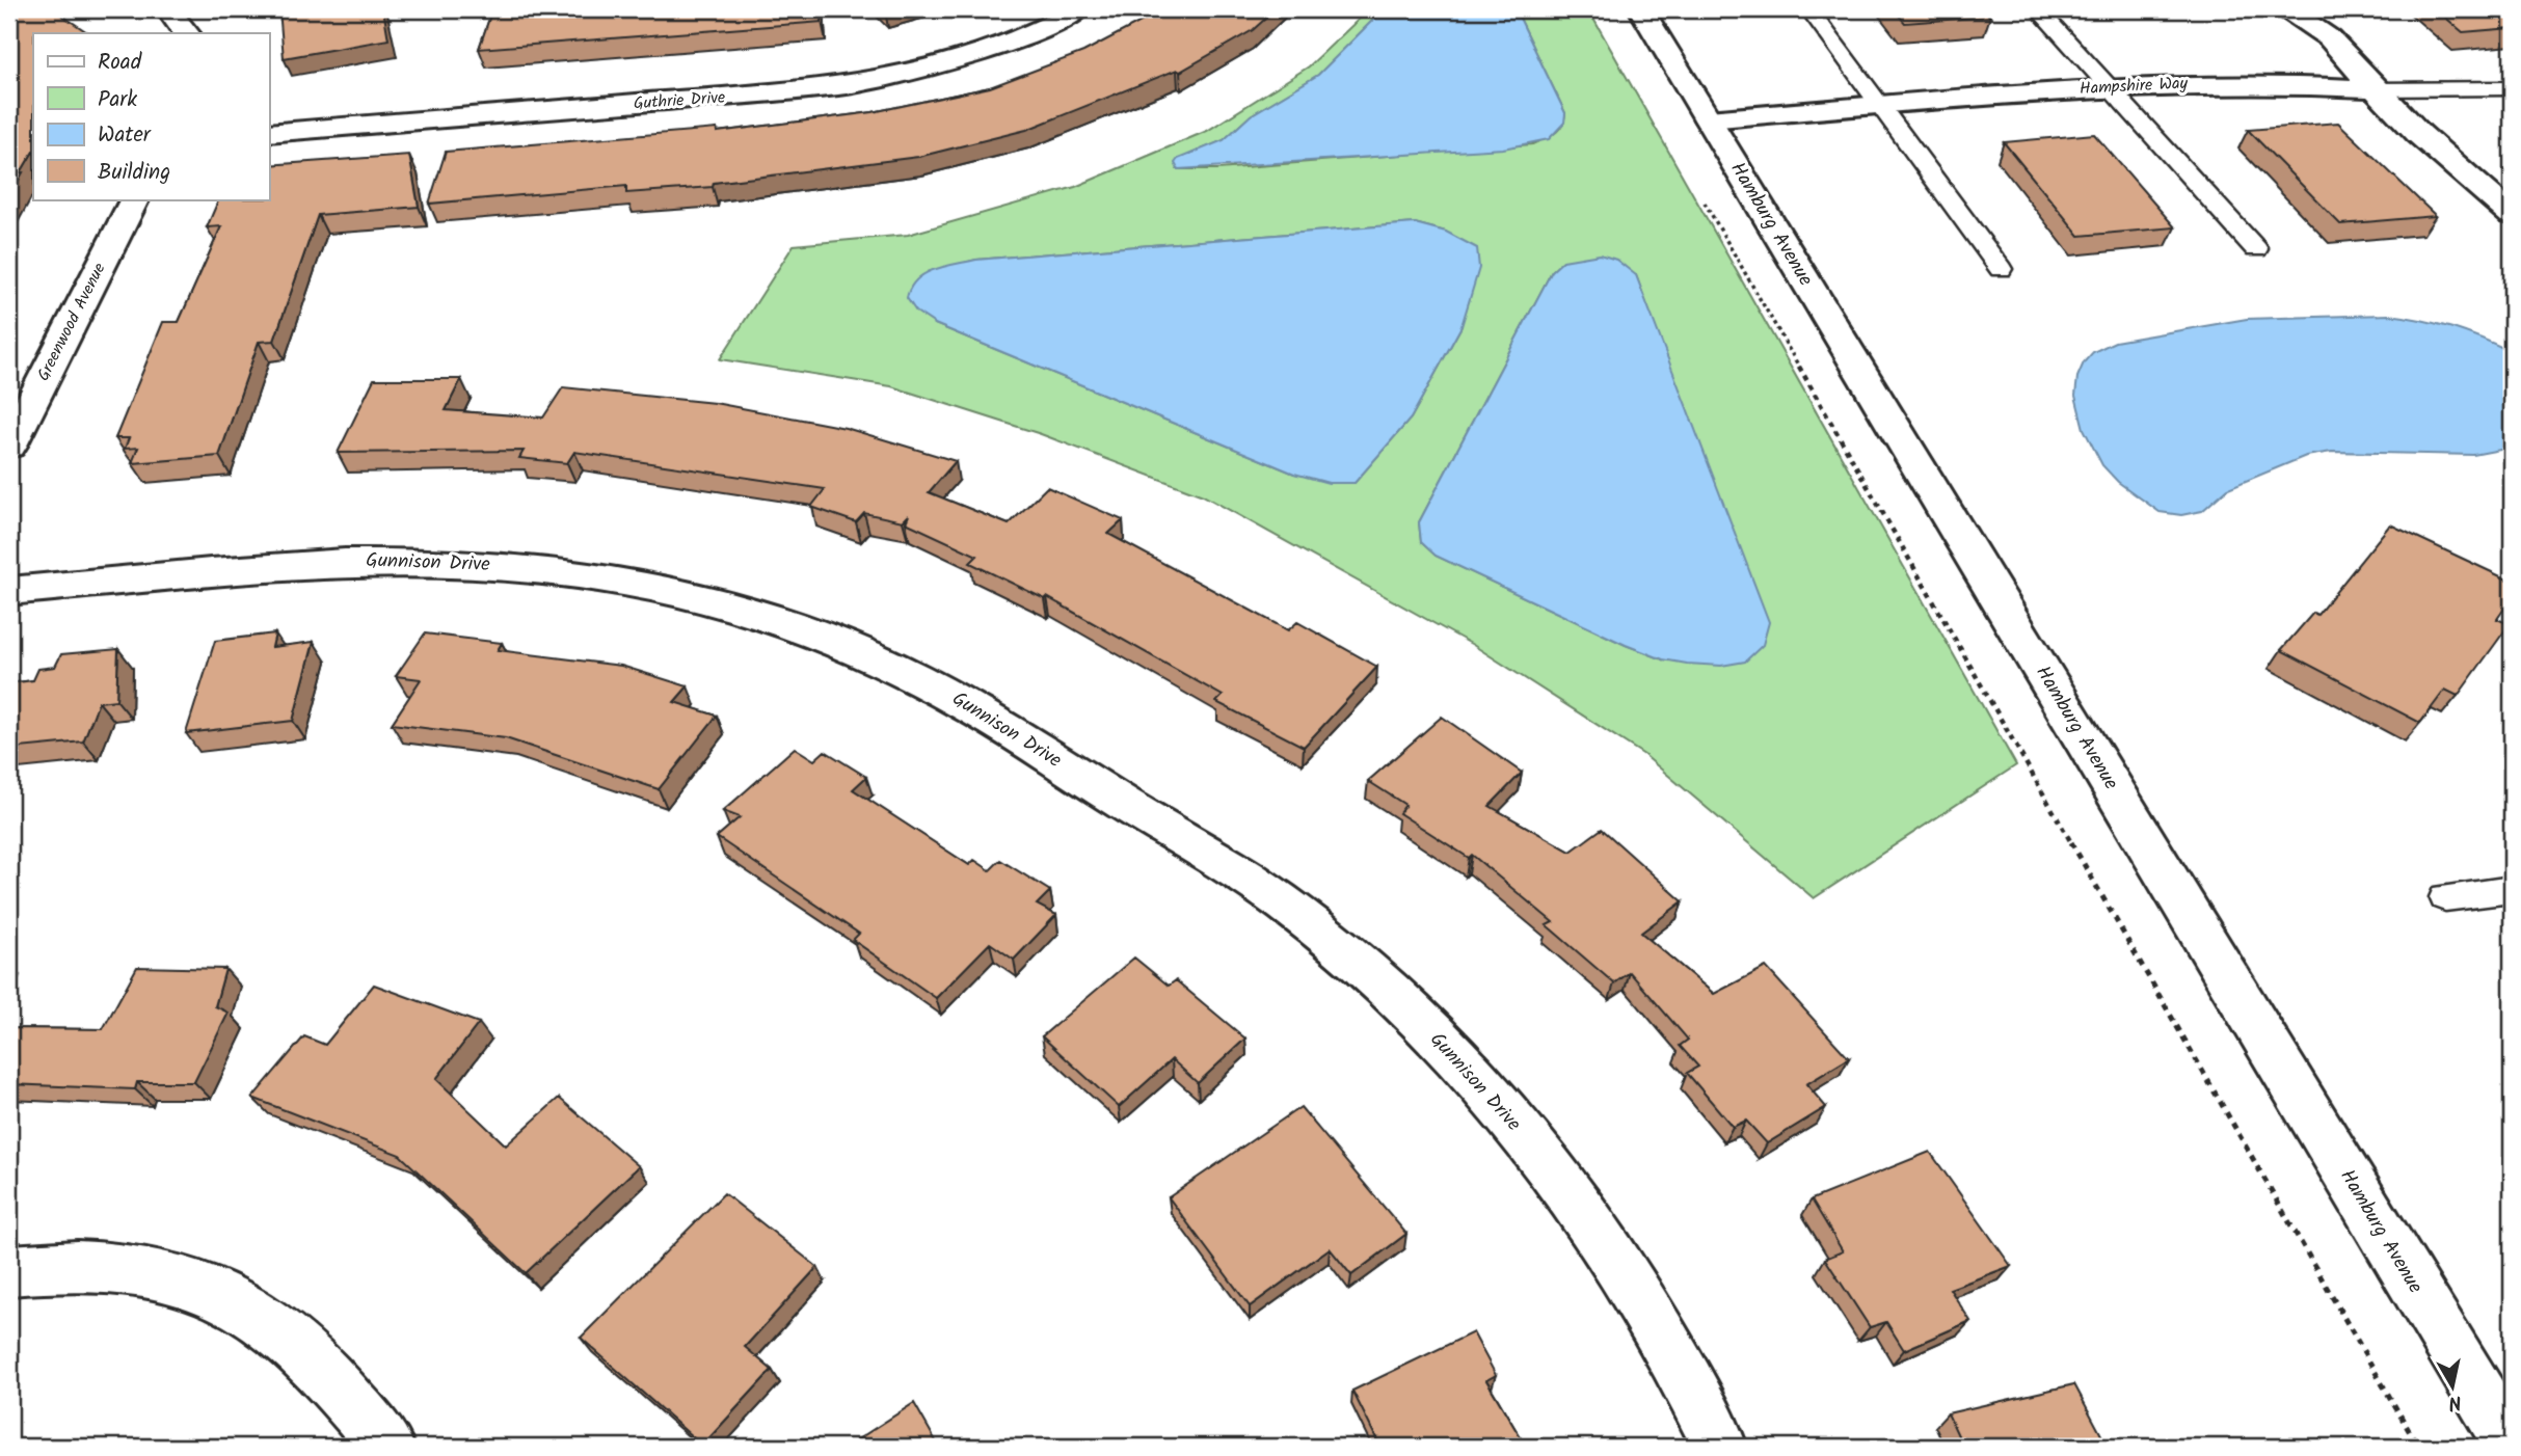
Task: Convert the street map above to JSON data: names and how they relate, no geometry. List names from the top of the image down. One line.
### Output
{"streets":{"street":["Hampshire Way","Guthrie Drive","Hamburg Avenue","Greenwood Avenue","Gunnison Drive"]},"crossings":[["Hampshire Way","Hamburg Avenue"]],"legend":["Road","Park","Water","Building"],"north":"bottom"}
